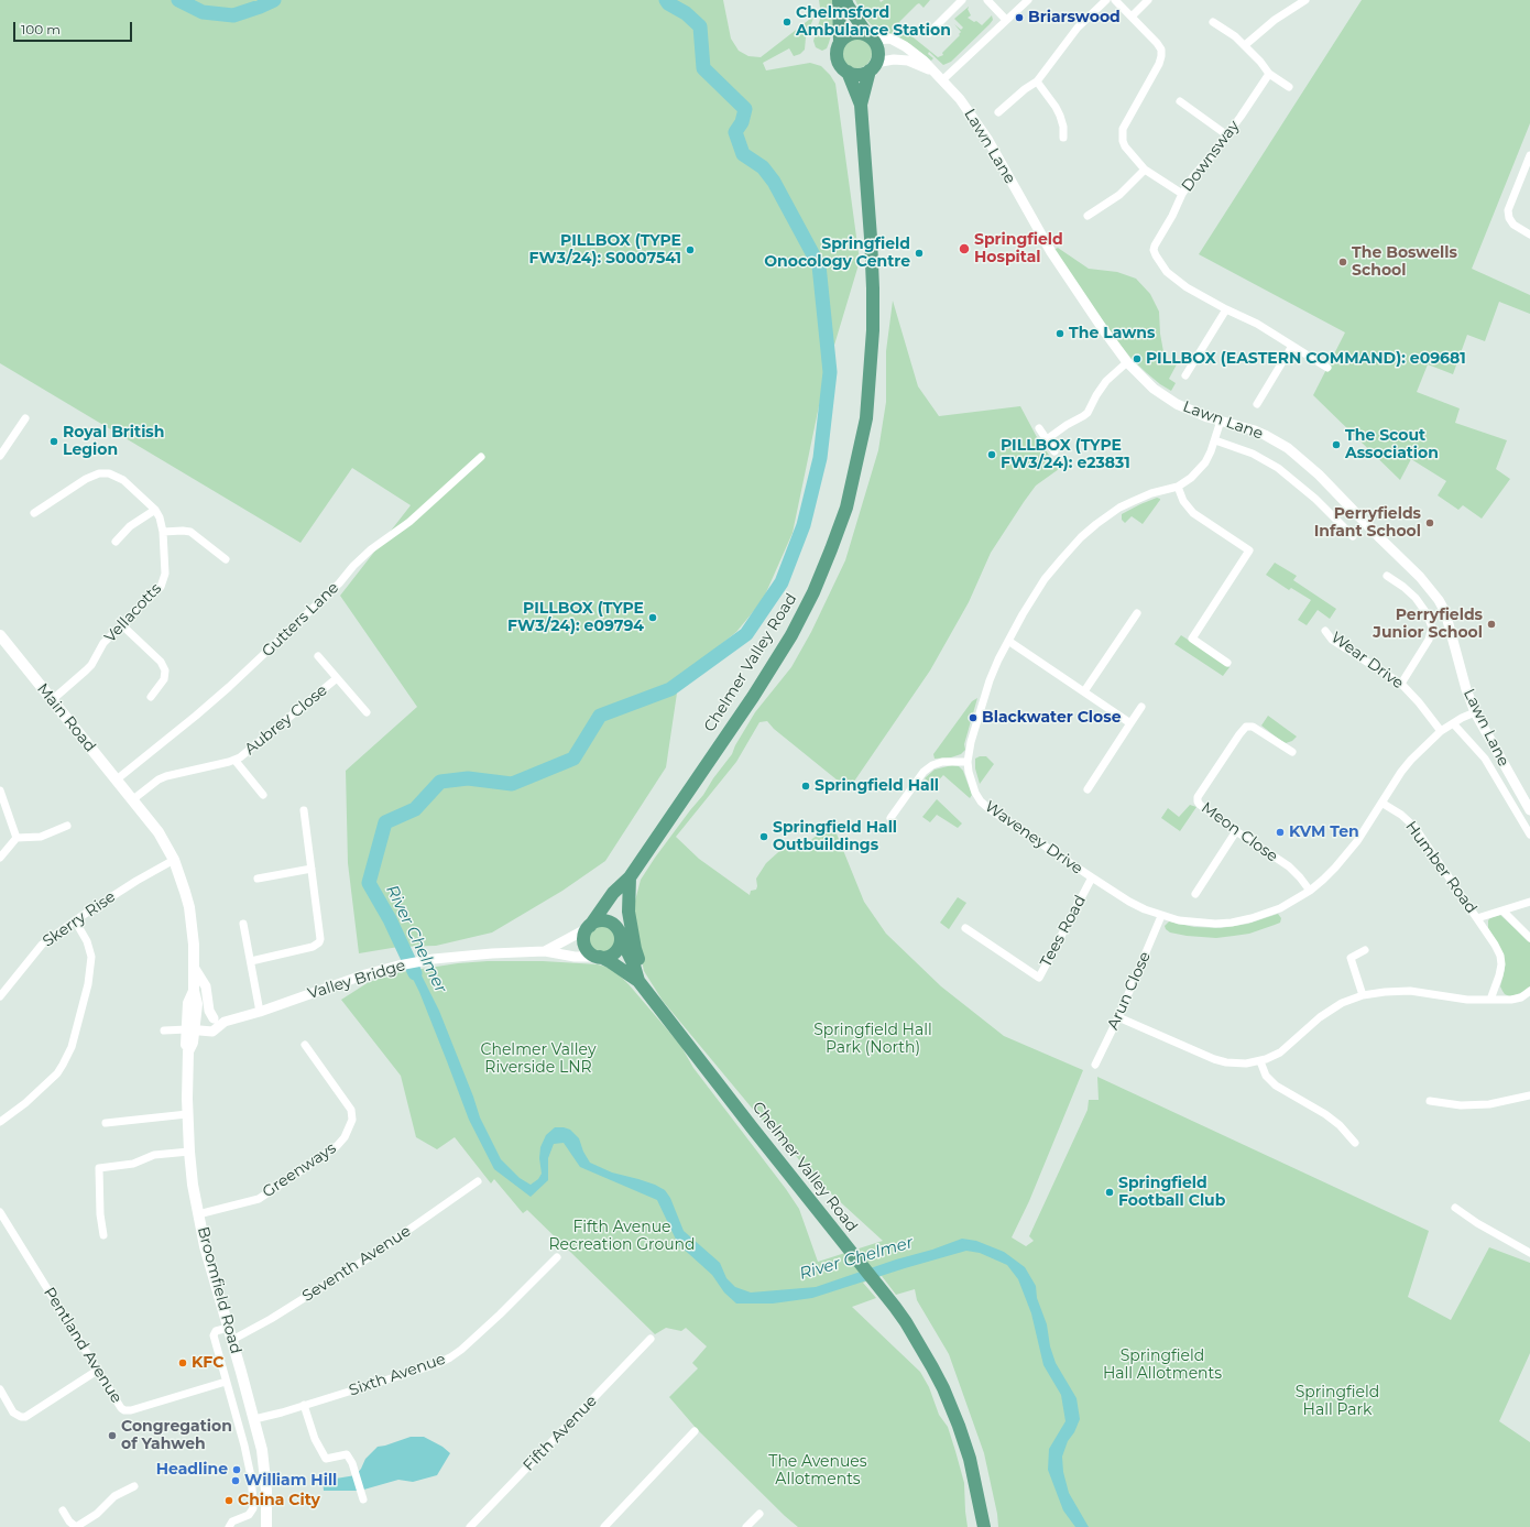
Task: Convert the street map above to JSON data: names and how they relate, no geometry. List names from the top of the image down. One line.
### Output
{"streets":{"main road":["Chelmer Valley Road","Main Road","Broomfield Road"],"street":["Lawn Lane","Downsway","Vellacotts","Gutters Lane","Wear Drive","Aubrey Close","Meon Close","Waveney Drive","Humber Road","Skerry Rise","Tees Road","Valley Bridge","Arun Close","Greenways","Seventh Avenue","Pentland Avenue","Sixth Avenue","Fifth Avenue"]},"crossings":[["Lawn Lane","Chelmer Valley Road"],["Lawn Lane","Waveney Drive"],["Vellacotts","Main Road"],["Gutters Lane","Main Road"],["Wear Drive","Waveney Drive"],["Chelmer Valley Road","Valley Bridge"],["Main Road","Aubrey Close"],["Main Road","Broomfield Road"],["Aubrey Close","Broomfield Road"],["Meon Close","Waveney Drive"],["Waveney Drive","Humber Road"],["Waveney Drive","Tees Road"],["Waveney Drive","Arun Close"],["Skerry Rise","Broomfield Road"],["Valley Bridge","Broomfield Road"],["Greenways","Broomfield Road"],["Seventh Avenue","Broomfield Road"],["Broomfield Road","Sixth Avenue"]],"water":["River Chelmer"],"parks":["Springfield Hall Park (North)","Chelmer Valley Riverside LNR","Fifth Avenue Recreation Ground","Springfield Hall Allotments","Springfield Hall Park","The Avenues Allotments"],"places":["Briarswood","Chelmsford Ambulance Station","Springfield Hospital","PILLBOX (TYPE FW3/24): S0007541","Springfield Onocology Centre","The Boswells School","The Lawns","PILLBOX (EASTERN COMMAND): e09681","Royal British Legion","The Scout Association","PILLBOX (TYPE FW3/24): e23831","Perryfields Infant School","PILLBOX (TYPE FW3/24): e09794","Perryfields Junior School","Blackwater Close","Springfield Hall","KVM Ten","Springfield Hall Outbuildings","Springfield Football Club","KFC","Congregation of Yahweh","Headline","William Hill","China City"],"scale_bar":"100 m"}
